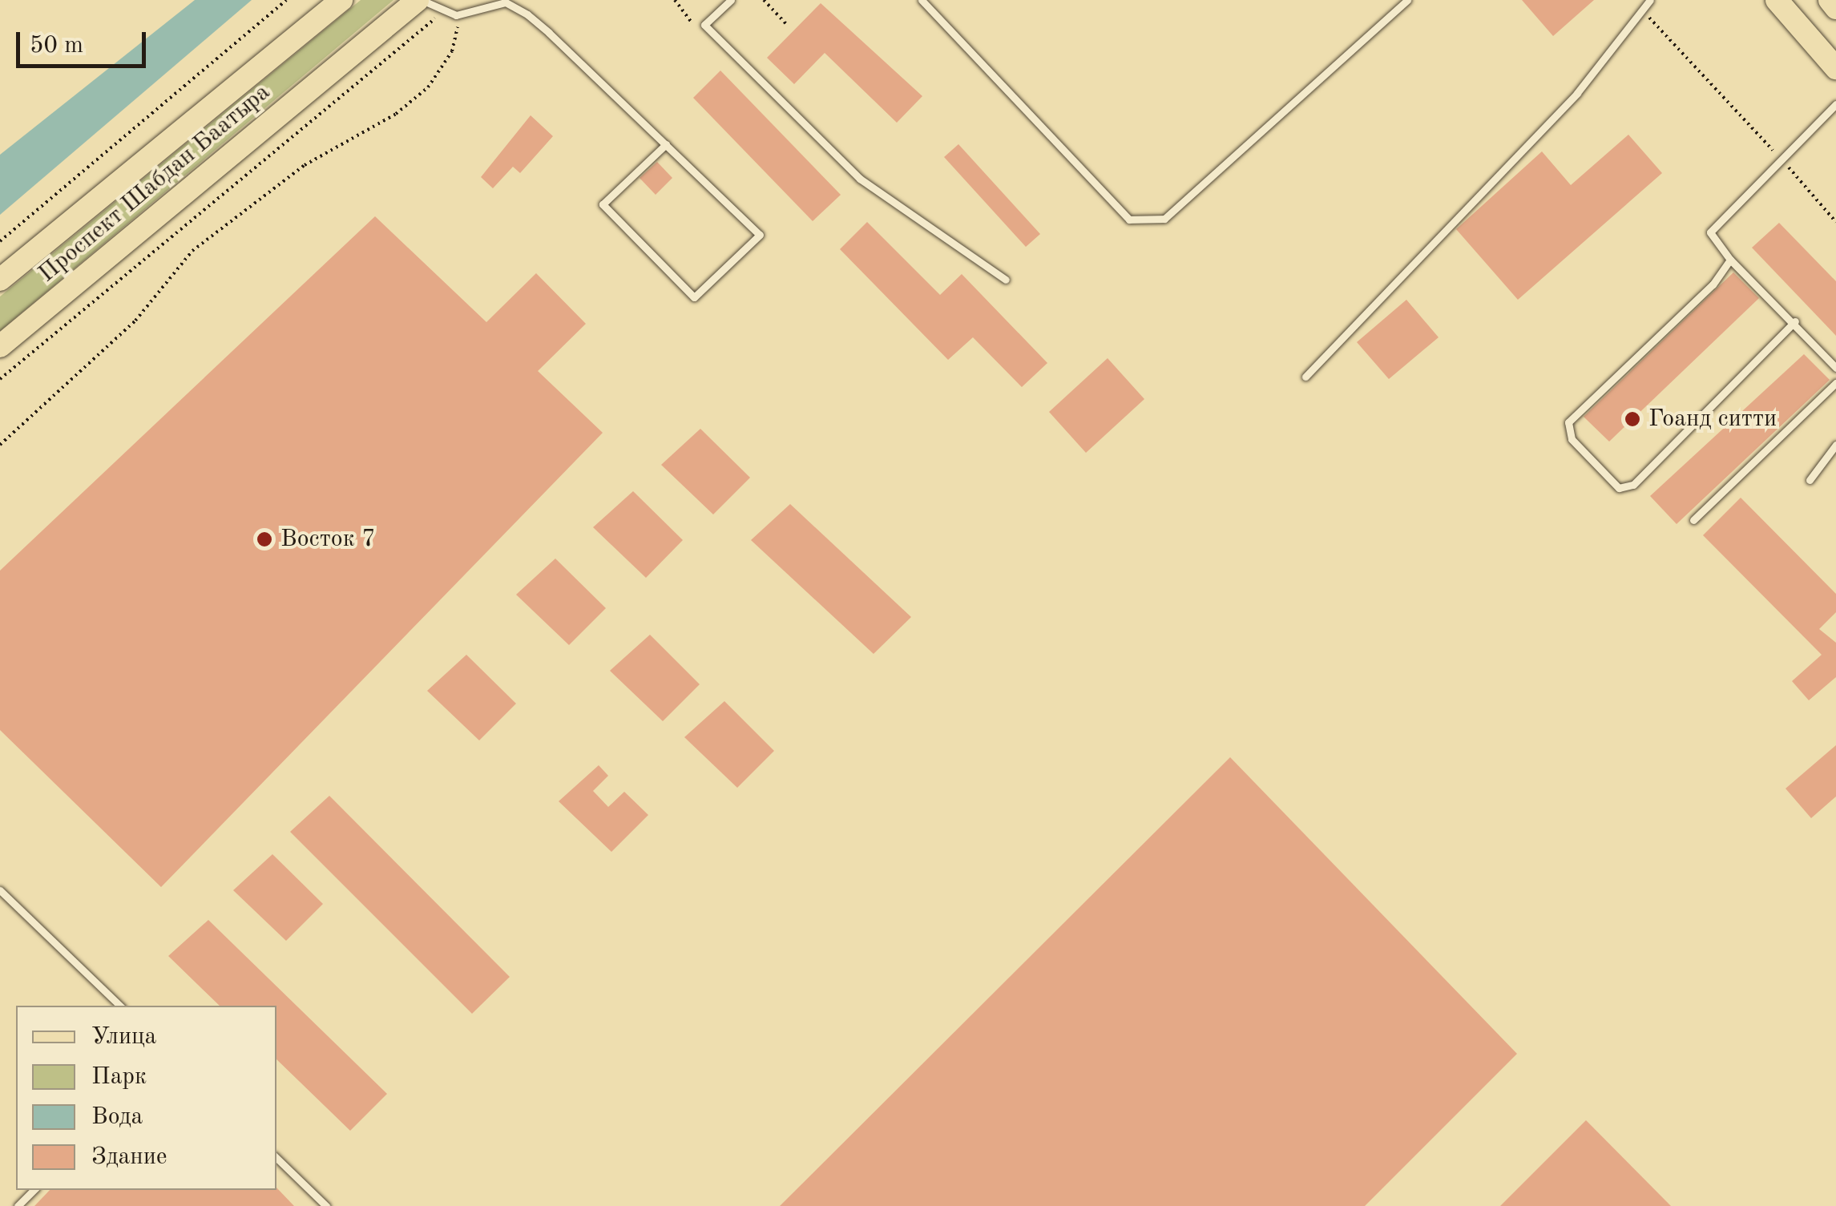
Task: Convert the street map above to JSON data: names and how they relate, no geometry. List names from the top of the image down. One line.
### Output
{"streets":{"main road":["Проспект Шабдан Баатыра"]},"places":["Гоанд ситти","Восток 7"],"legend":["Улица","Парк","Вода","Здание"],"scale_bar":"50 m"}
